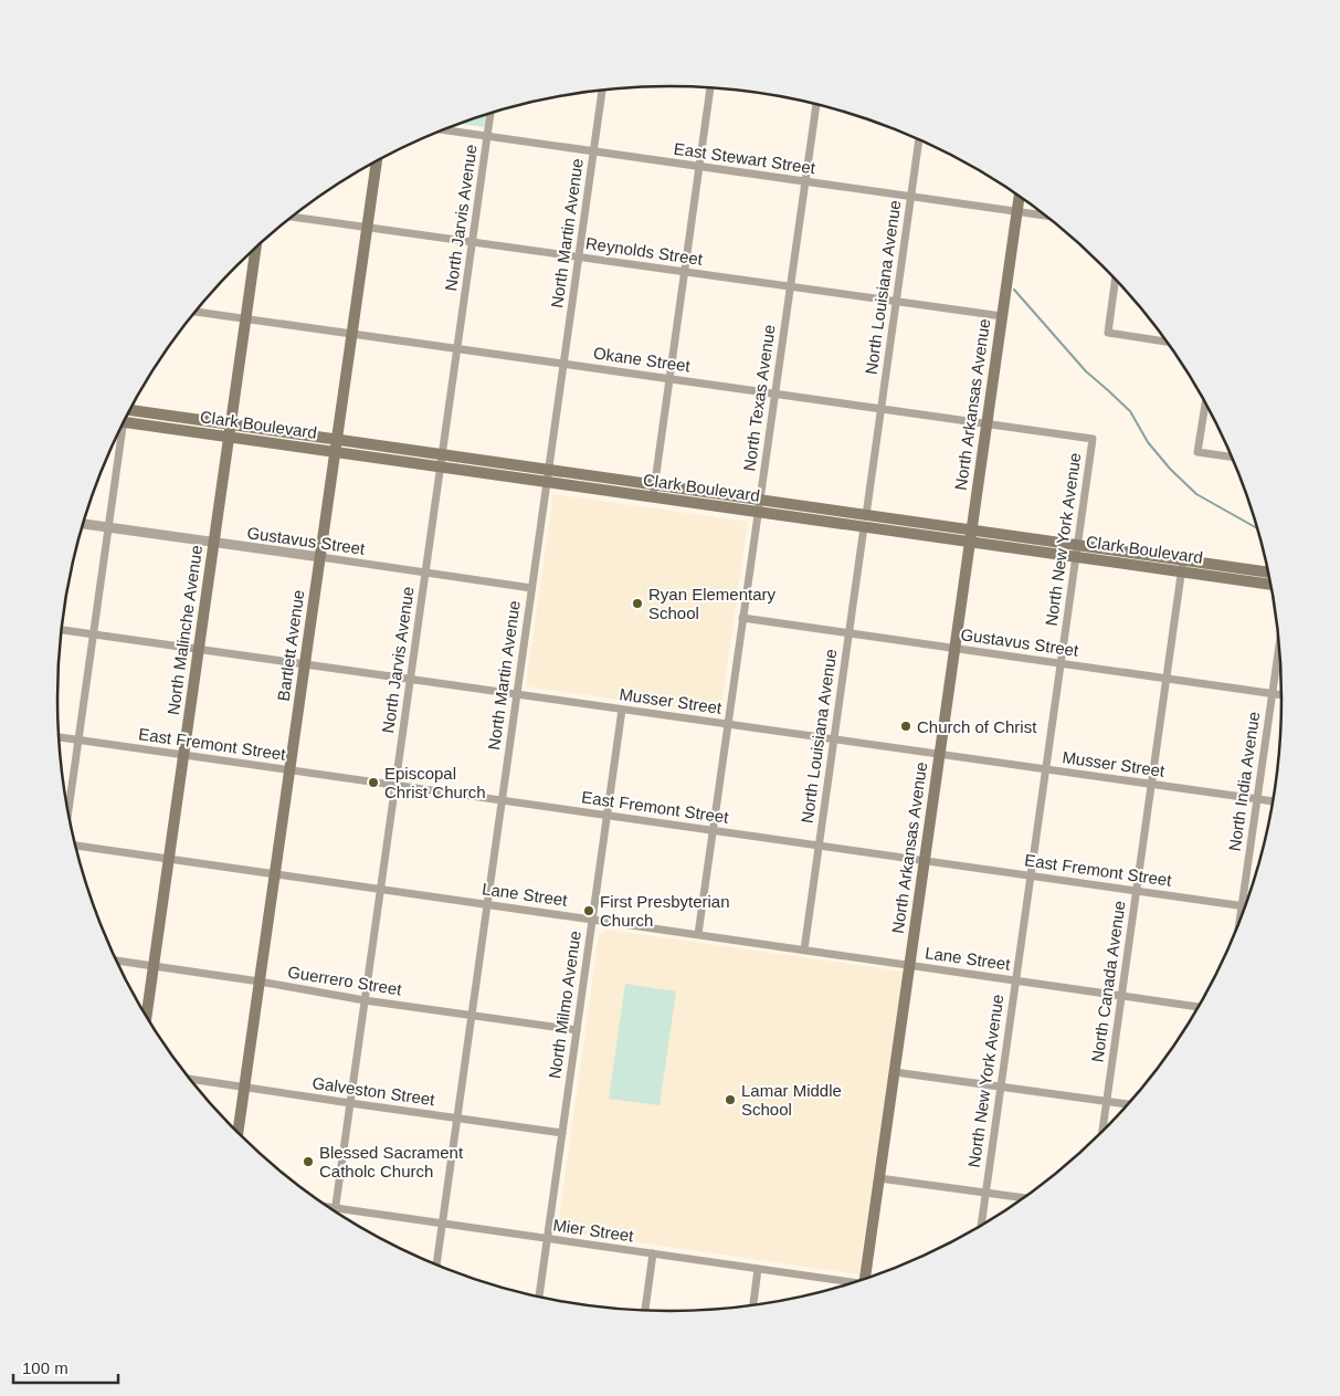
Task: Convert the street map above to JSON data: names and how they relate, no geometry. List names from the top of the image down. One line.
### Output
{"streets":{"main road":["North Arkansas Avenue","Clark Boulevard","North Malinche Avenue","Bartlett Avenue"],"street":["East Stewart Street","North Jarvis Avenue","North Martin Avenue","Reynolds Street","North Louisiana Avenue","Okane Street","North Texas Avenue","North New York Avenue","Gustavus Street","Musser Street","East Fremont Street","North India Avenue","Lane Street","Guerrero Street","North Canada Avenue","North Milmo Avenue","Galveston Street","Mier Street"]},"crossings":[["East Stewart Street","North Jarvis Avenue"],["East Stewart Street","North Martin Avenue"],["East Stewart Street","North Louisiana Avenue"],["East Stewart Street","North Texas Avenue"],["East Stewart Street","North Arkansas Avenue"],["North Jarvis Avenue","Reynolds Street"],["North Jarvis Avenue","Okane Street"],["North Jarvis Avenue","Clark Boulevard"],["North Jarvis Avenue","Gustavus Street"],["North Jarvis Avenue","Musser Street"],["North Jarvis Avenue","East Fremont Street"],["North Jarvis Avenue","Lane Street"],["North Jarvis Avenue","Guerrero Street"],["North Jarvis Avenue","Galveston Street"],["North Jarvis Avenue","Mier Street"],["North Martin Avenue","Reynolds Street"],["North Martin Avenue","Okane Street"],["North Martin Avenue","Clark Boulevard"],["North Martin Avenue","Gustavus Street"],["North Martin Avenue","Musser Street"],["North Martin Avenue","East Fremont Street"],["North Martin Avenue","Lane Street"],["North Martin Avenue","Guerrero Street"],["North Martin Avenue","Galveston Street"],["North Martin Avenue","Mier Street"],["Reynolds Street","North Louisiana Avenue"],["Reynolds Street","North Texas Avenue"],["Reynolds Street","North Arkansas Avenue"],["Reynolds Street","Bartlett Avenue"],["North Louisiana Avenue","Okane Street"],["North Louisiana Avenue","Clark Boulevard"],["North Louisiana Avenue","Gustavus Street"],["North Louisiana Avenue","Musser Street"],["North Louisiana Avenue","East Fremont Street"],["North Louisiana Avenue","Lane Street"],["Okane Street","North Texas Avenue"],["Okane Street","North Arkansas Avenue"],["Okane Street","North New York Avenue"],["Okane Street","North Malinche Avenue"],["Okane Street","Bartlett Avenue"],["North Texas Avenue","Clark Boulevard"],["North Texas Avenue","Gustavus Street"],["North Texas Avenue","Musser Street"],["North Texas Avenue","East Fremont Street"],["North Texas Avenue","Lane Street"],["North Arkansas Avenue","Clark Boulevard"],["North Arkansas Avenue","Gustavus Street"],["North Arkansas Avenue","Musser Street"],["North Arkansas Avenue","East Fremont Street"],["North Arkansas Avenue","Lane Street"],["Clark Boulevard","North New York Avenue"],["Clark Boulevard","North Malinche Avenue"],["Clark Boulevard","Bartlett Avenue"],["Clark Boulevard","North Canada Avenue"],["North New York Avenue","Gustavus Street"],["North New York Avenue","Musser Street"],["North New York Avenue","East Fremont Street"],["North New York Avenue","Lane Street"],["Gustavus Street","North Malinche Avenue"],["Gustavus Street","Bartlett Avenue"],["Gustavus Street","North India Avenue"],["Gustavus Street","North Canada Avenue"],["North Malinche Avenue","Musser Street"],["North Malinche Avenue","East Fremont Street"],["North Malinche Avenue","Lane Street"],["North Malinche Avenue","Guerrero Street"],["Bartlett Avenue","Musser Street"],["Bartlett Avenue","East Fremont Street"],["Bartlett Avenue","Lane Street"],["Bartlett Avenue","Guerrero Street"],["Bartlett Avenue","Galveston Street"],["Musser Street","North India Avenue"],["Musser Street","North Canada Avenue"],["Musser Street","North Milmo Avenue"],["East Fremont Street","North India Avenue"],["East Fremont Street","North Canada Avenue"],["East Fremont Street","North Milmo Avenue"],["Lane Street","North Canada Avenue"],["Lane Street","North Milmo Avenue"],["Guerrero Street","North Milmo Avenue"],["North Milmo Avenue","Galveston Street"],["North Milmo Avenue","Mier Street"]],"places":["Ryan Elementary School","Church of Christ","Episcopal Christ Church","First Presbyterian Church","Lamar Middle School","Blessed Sacrament Catholc Church"],"scale_bar":"100 m"}
